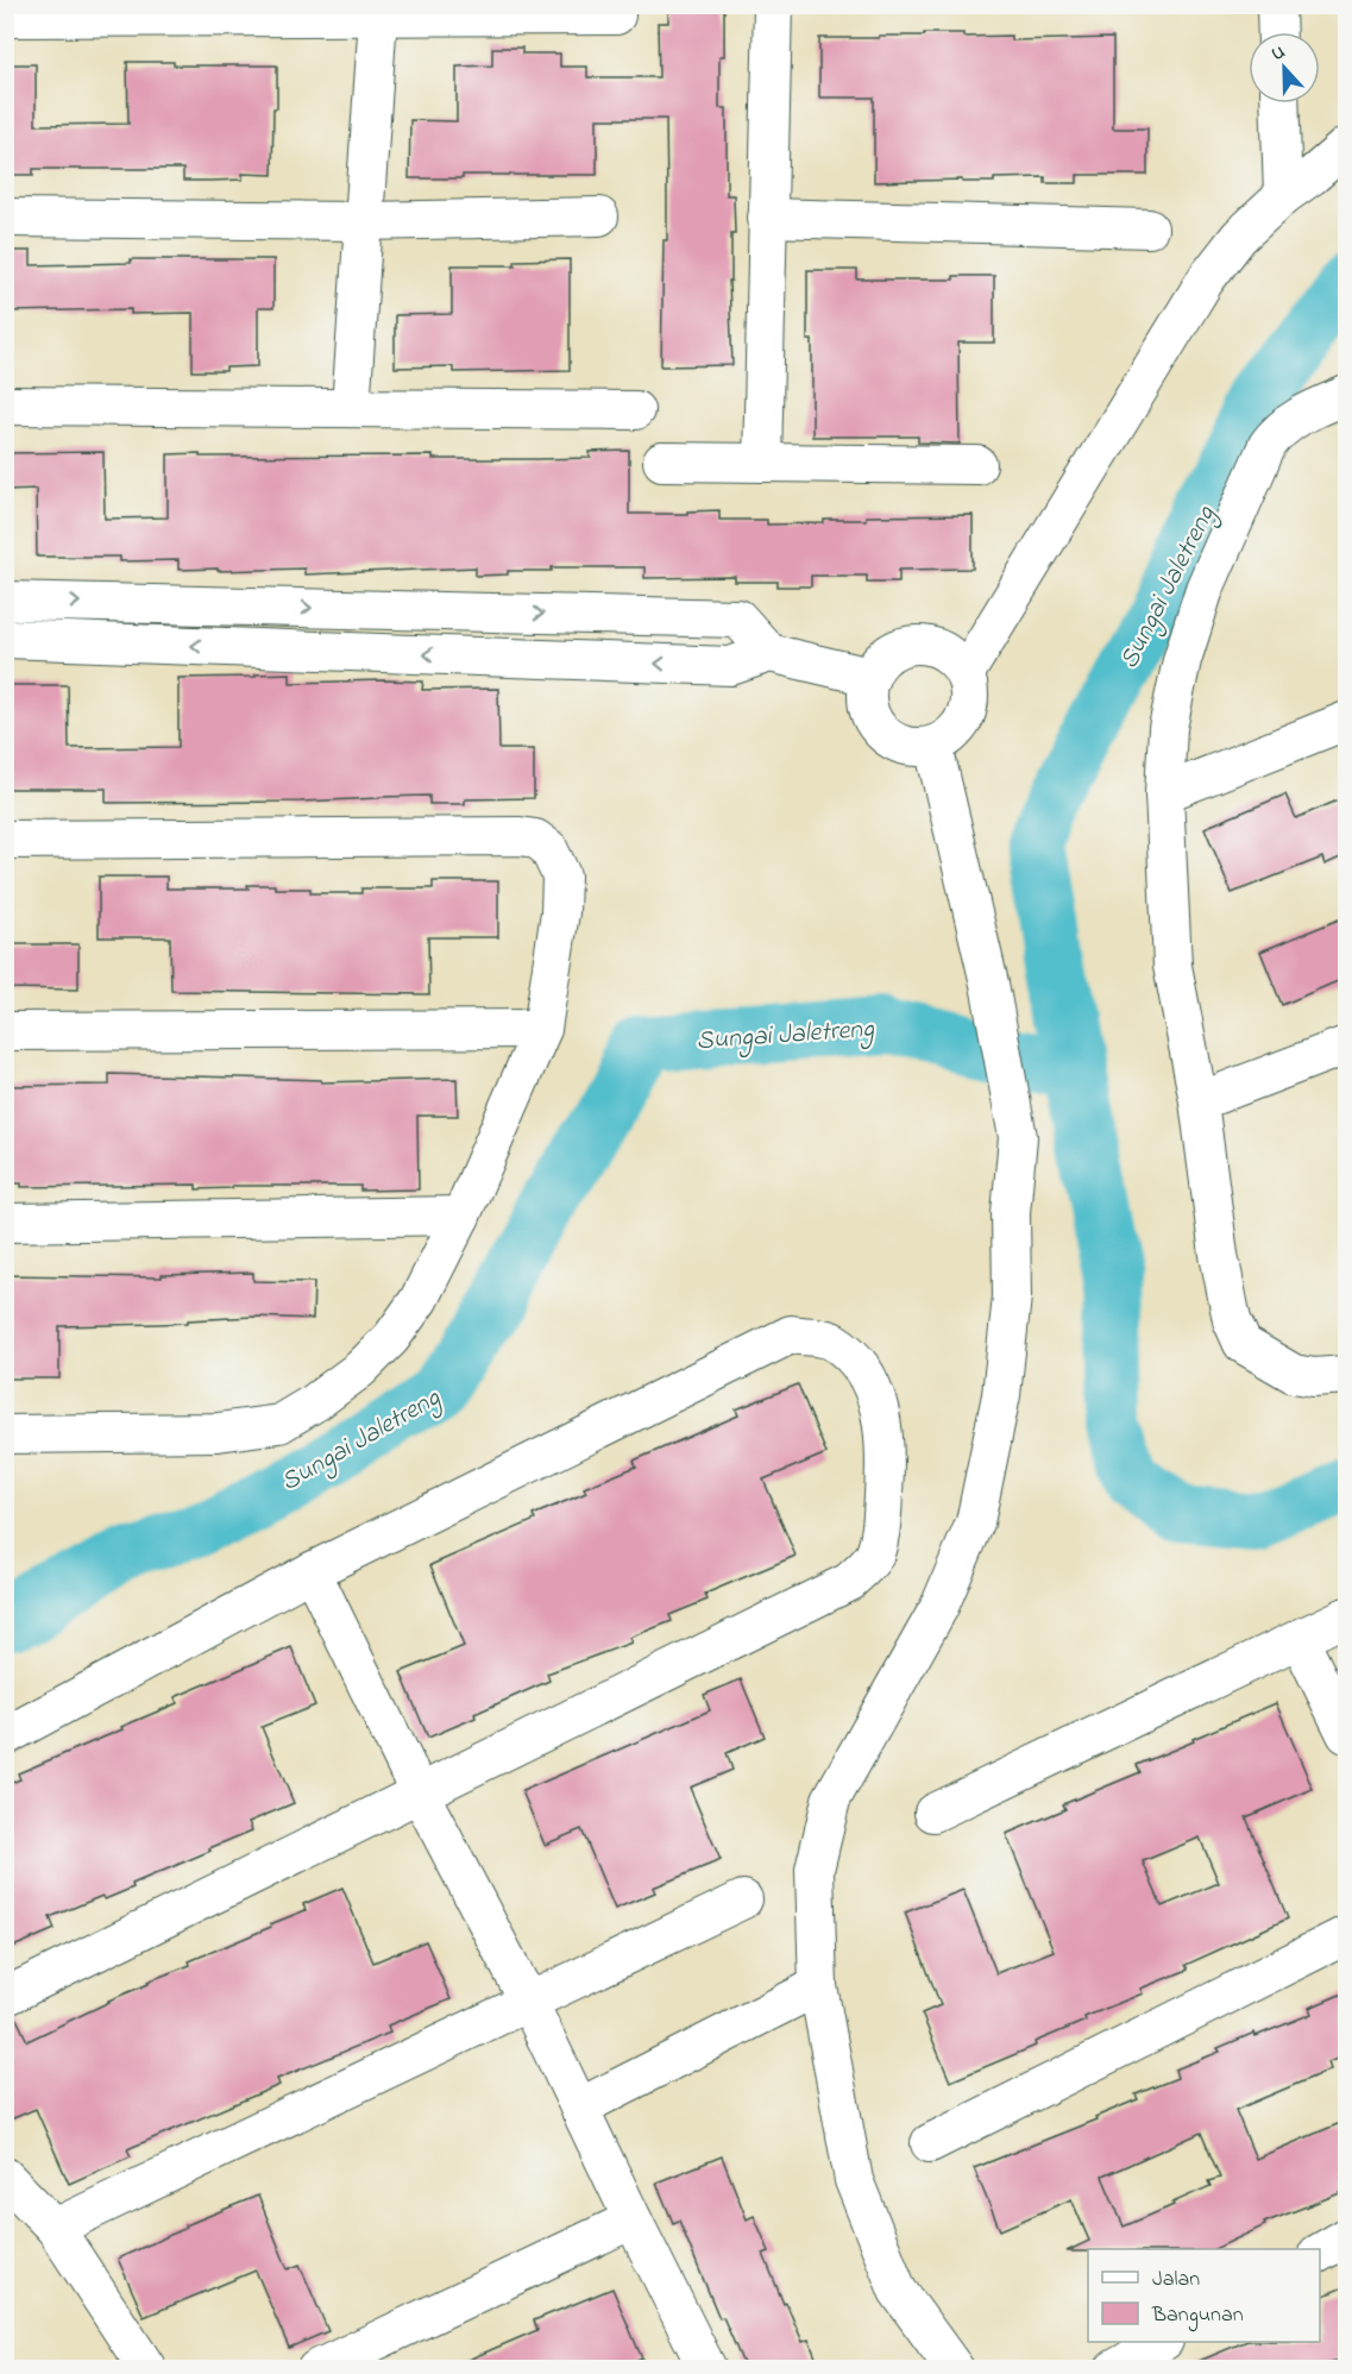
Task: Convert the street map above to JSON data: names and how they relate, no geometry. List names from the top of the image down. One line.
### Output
{"water":["Sungai Jaletreng"],"legend":["Jalan","Bangunan"],"north":"top"}
